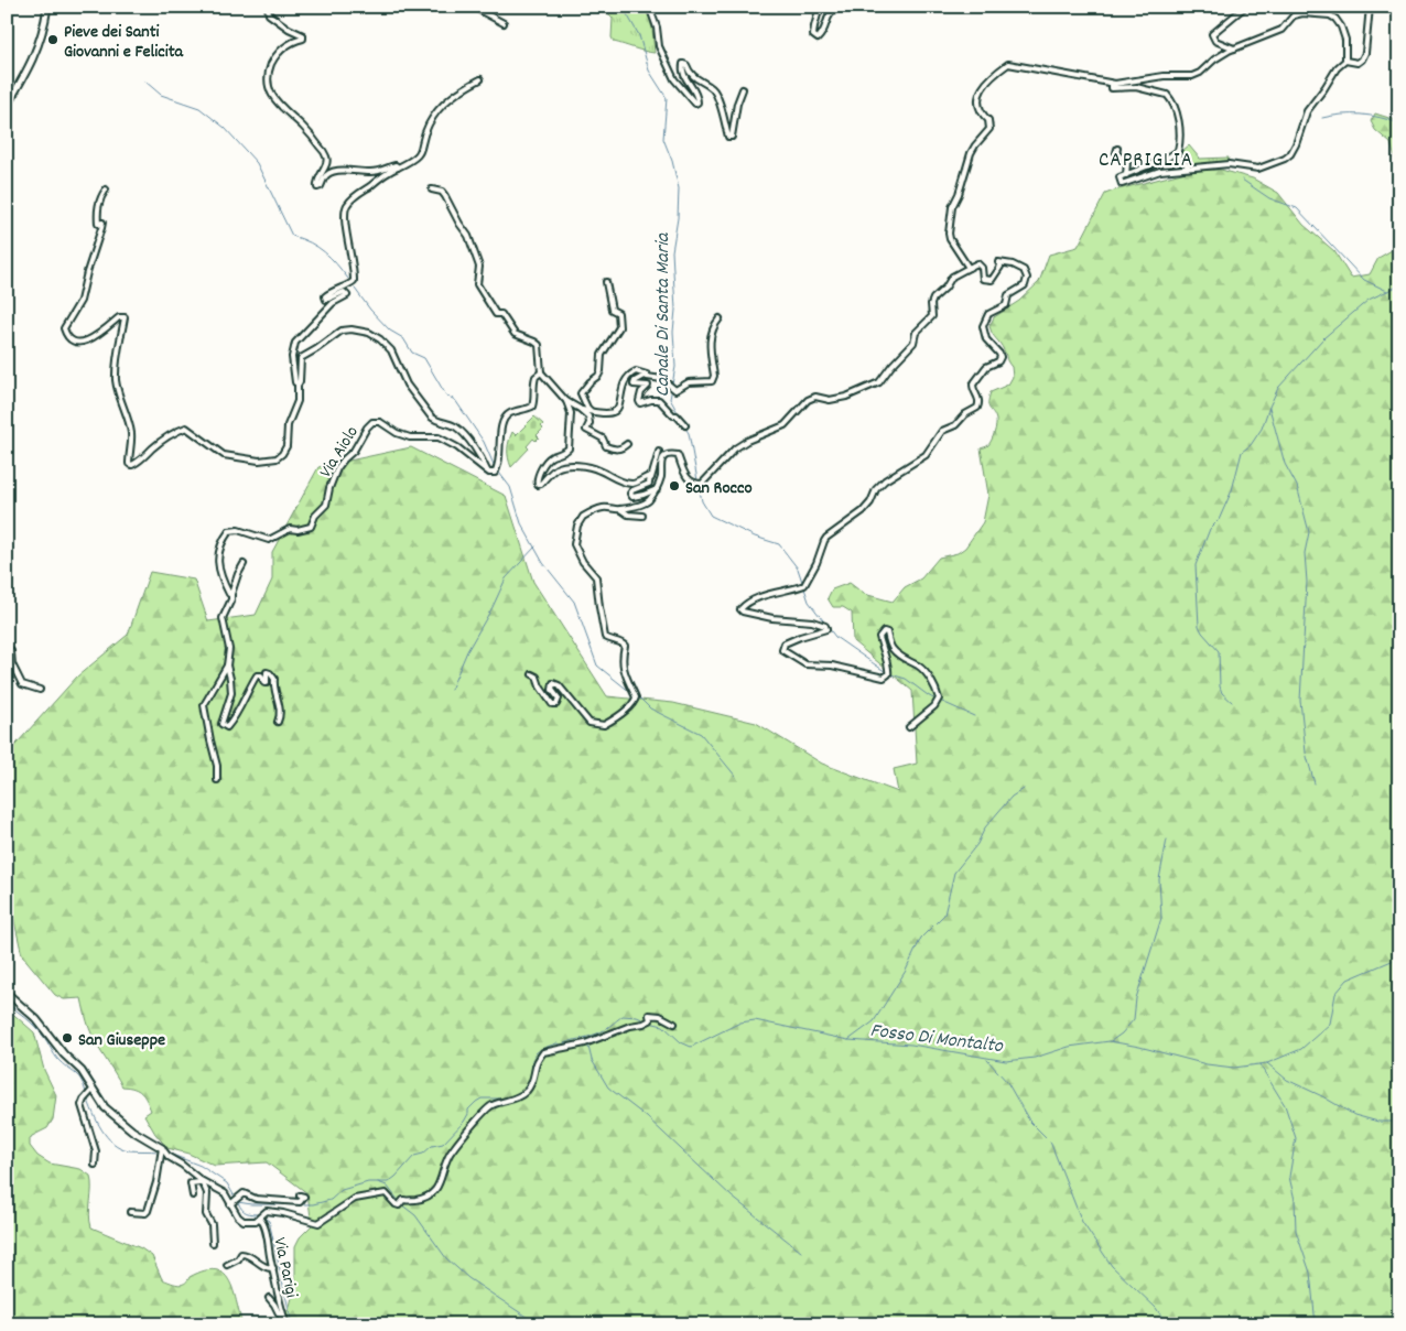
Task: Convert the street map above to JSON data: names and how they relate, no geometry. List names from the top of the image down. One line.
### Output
{"streets":{"street":["Via Aiolo","Via Parigi"]},"districts":["CAPRIGLIA"],"water":["Canale Di Santa Maria","Fosso Di Montalto"],"places":["Pieve dei Santi Giovanni e Felicita","San Rocco","San Giuseppe"]}
